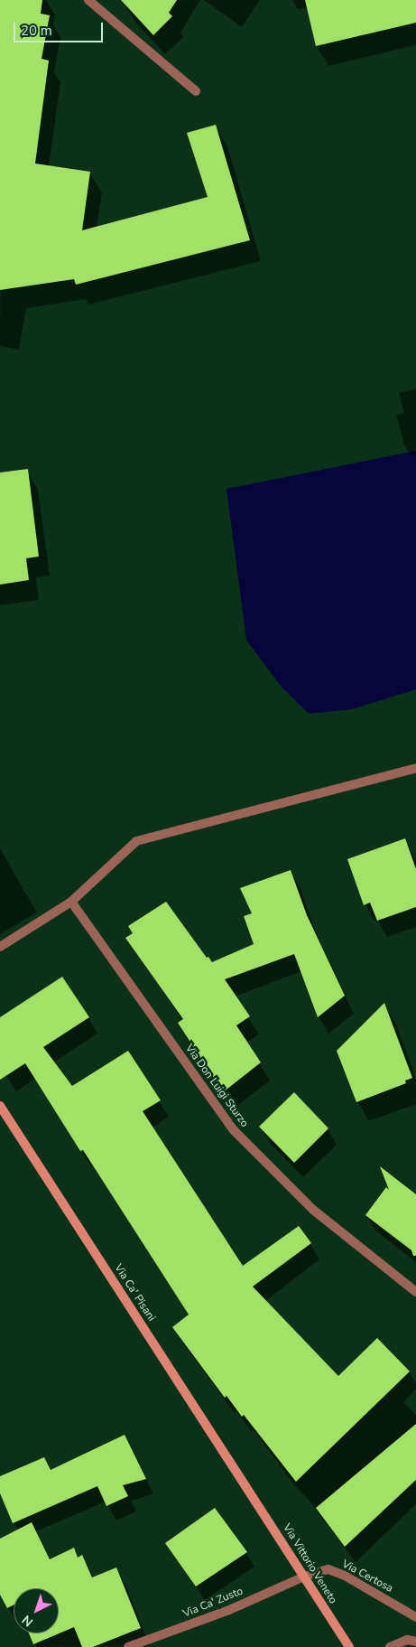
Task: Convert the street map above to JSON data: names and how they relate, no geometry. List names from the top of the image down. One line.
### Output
{"streets":{"main road":["Via Ca' Pisani","Via Vittorio Veneto"],"street":["Via Don Luigi Sturzo","Via Certosa","Via Ca' Zusto"]},"crossings":[["Via Ca' Pisani","Via Vittorio Veneto"],["Via Vittorio Veneto","Via Certosa"],["Via Vittorio Veneto","Via Ca' Zusto"],["Via Certosa","Via Ca' Zusto"]],"scale_bar":"20 m","north":"bottom left"}
